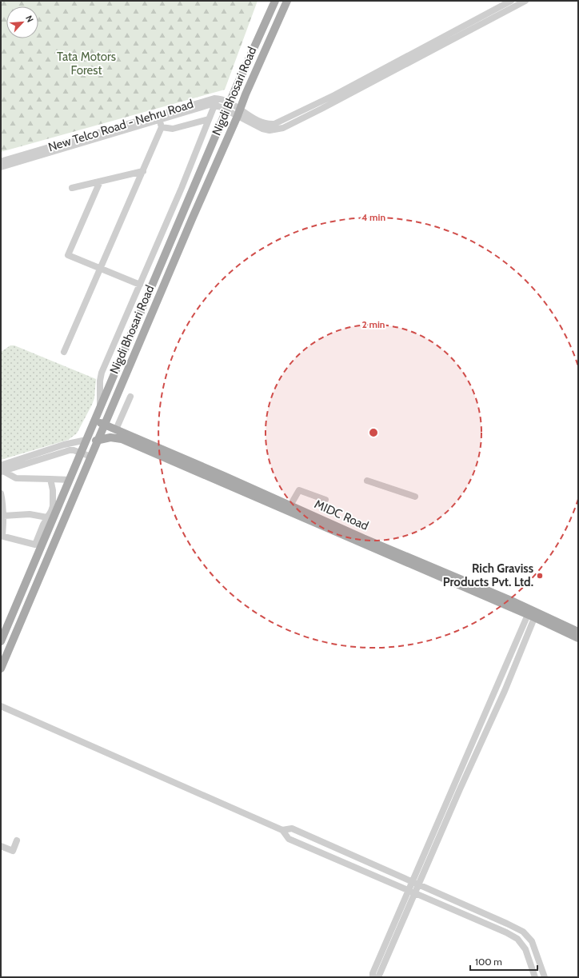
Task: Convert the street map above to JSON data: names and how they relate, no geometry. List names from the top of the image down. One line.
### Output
{"streets":{"main road":["Nigdi Bhosari Road","MIDC Road"],"street":["New Telco Road - Nehru Road"]},"crossings":[["Nigdi Bhosari Road","MIDC Road"]],"parks":["Tata Motors Forest"],"places":["Rich Graviss Products Pvt. Ltd."],"scale_bar":"100 m","north":"top right","rings":["4 min","2 min"]}
